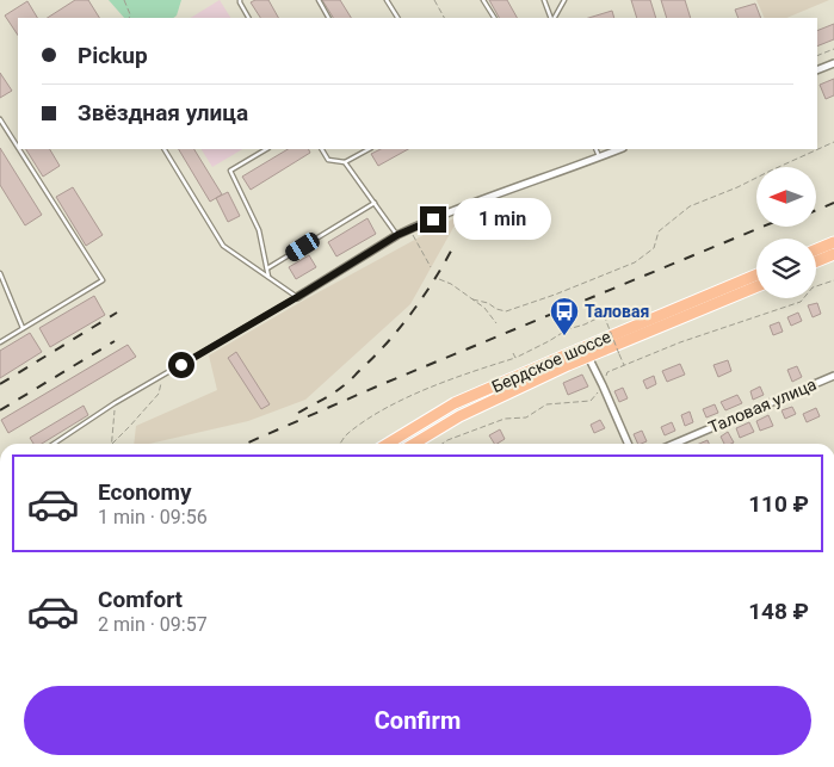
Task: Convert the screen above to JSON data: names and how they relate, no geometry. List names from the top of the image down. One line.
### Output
{"streets":{"highway":["Бердское шоссе"],"street":["Таловая улица"]},"places":{"bus stop":["Таловая"]},"north":"left","page":{"banner":["Pickup","Звёздная улица"],"bubble":"1 min","list":[{"name":"Economy","note":"1 min · 09:56","value":"110 ₽"},{"name":"Comfort","note":"2 min · 09:57","value":"148 ₽"}],"buttons":"Confirm"}}
